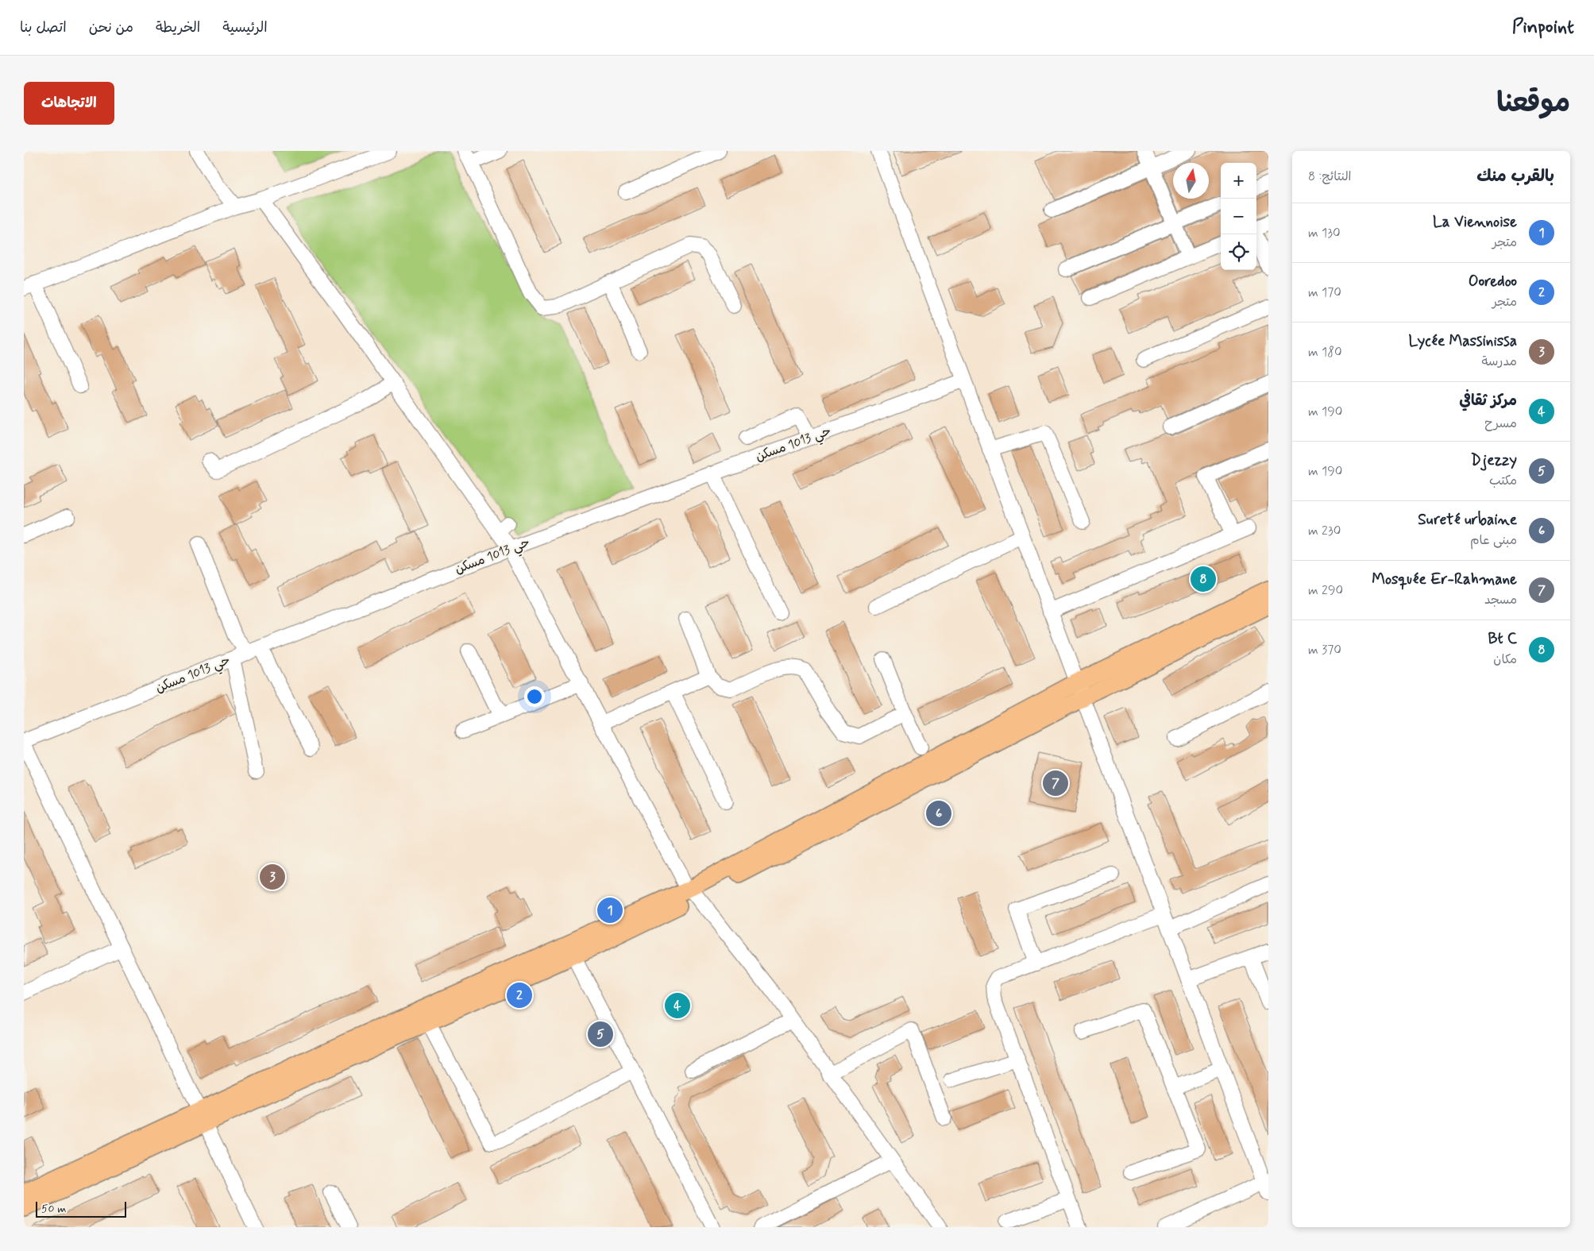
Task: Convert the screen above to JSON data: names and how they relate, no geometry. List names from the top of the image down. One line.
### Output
{"streets":{"street":["حي 1013 مسكن"]},"scale_bar":"50 m","north":"top","page":{"header":"Pinpoint","nav":["الرئيسية","الخريطة","من نحن","اتصل بنا"],"title":"موقعنا","buttons":"الاتجاهات","heading":["بالقرب منك","النتائج: 8"],"map_buttons":["+","−"],"list":[{"mark":"1","name":"La Viennoise","note":"متجر","value":"130 m"},{"mark":"2","name":"Ooredoo","note":"متجر","value":"170 m"},{"mark":"3","name":"Lycée Massinissa","note":"مدرسة","value":"180 m"},{"mark":"4","name":"مركز ثقافي","note":"مسرح","value":"190 m"},{"mark":"5","name":"Djezzy","note":"مكتب","value":"190 m"},{"mark":"6","name":"Sureté urbaine","note":"مبنى عام","value":"230 m"},{"mark":"7","name":"Mosquée Er-Rahmane","note":"مسجد","value":"290 m"},{"mark":"8","name":"Bt C","note":"مكان","value":"370 m"}],"pins":["8","7","6","3","1","2","4","5"],"scale":"50 m"}}
